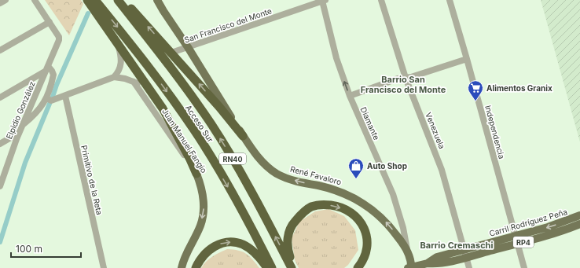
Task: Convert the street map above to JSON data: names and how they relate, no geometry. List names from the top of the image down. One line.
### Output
{"streets":{"highway":["Acceso Sur","RN40"],"main road":["Juan Manuel Fangio","René Favaloro","Carril Rodríguez Peña","RP4"],"street":["San Francisco del Monte","Elpidio González","Diamante","Venezuela","Independencia","Primitivo de la Reta"]},"crossings":[["San Francisco del Monte","Diamante"],["San Francisco del Monte","René Favaloro"],["Diamante","René Favaloro"],["Venezuela","Carril Rodríguez Peña"],["Independencia","Carril Rodríguez Peña"],["René Favaloro","Carril Rodríguez Peña"]],"one_way":["Diamante","Juan Manuel Fangio","René Favaloro"],"districts":["Barrio San Francisco del Monte","Barrio Cremaschi"],"places":{"supermarket":["Alimentos Granix"],"shop":["Auto Shop"]},"scale_bar":"100 m"}
